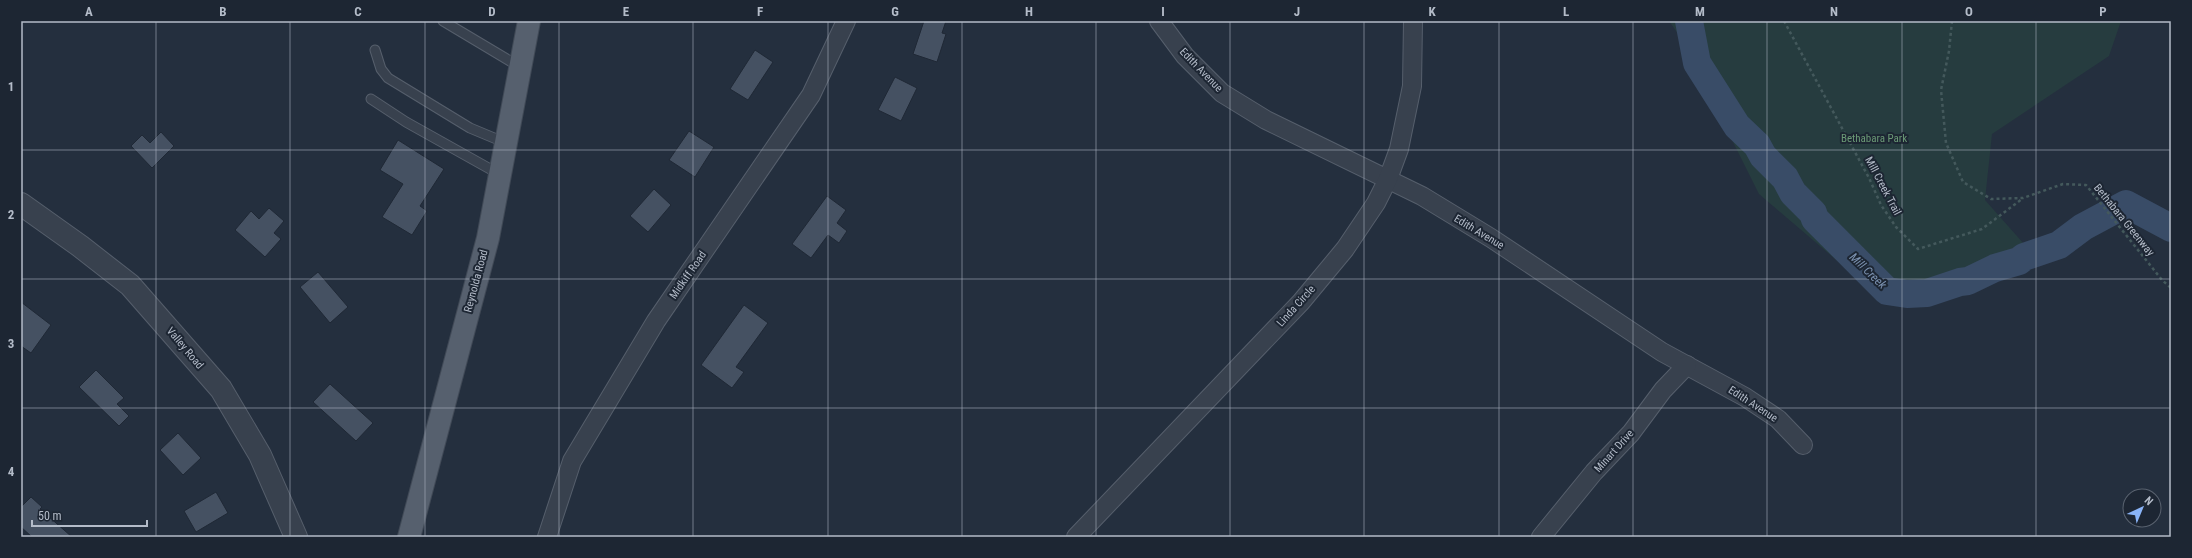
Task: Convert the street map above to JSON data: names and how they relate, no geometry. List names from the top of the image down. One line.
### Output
{"streets":{"main road":["Reynolda Road"],"street":["Edith Avenue","Midkiff Road","Linda Circle","Valley Road","Minart Drive"],"path":["Mill Creek Trail","Bethabara Greenway"]},"crossings":[["Edith Avenue","Linda Circle"],["Edith Avenue","Minart Drive"],["Mill Creek Trail","Bethabara Greenway"]],"water":["Mill Creek"],"parks":["Bethabara Park"],"scale_bar":"50 m","north":"top right","grid":{"columns":["A","B","C","D","E","F","G","H","I","J","K","L","M","N","O","P"],"rows":["1","2","3","4"]}}
